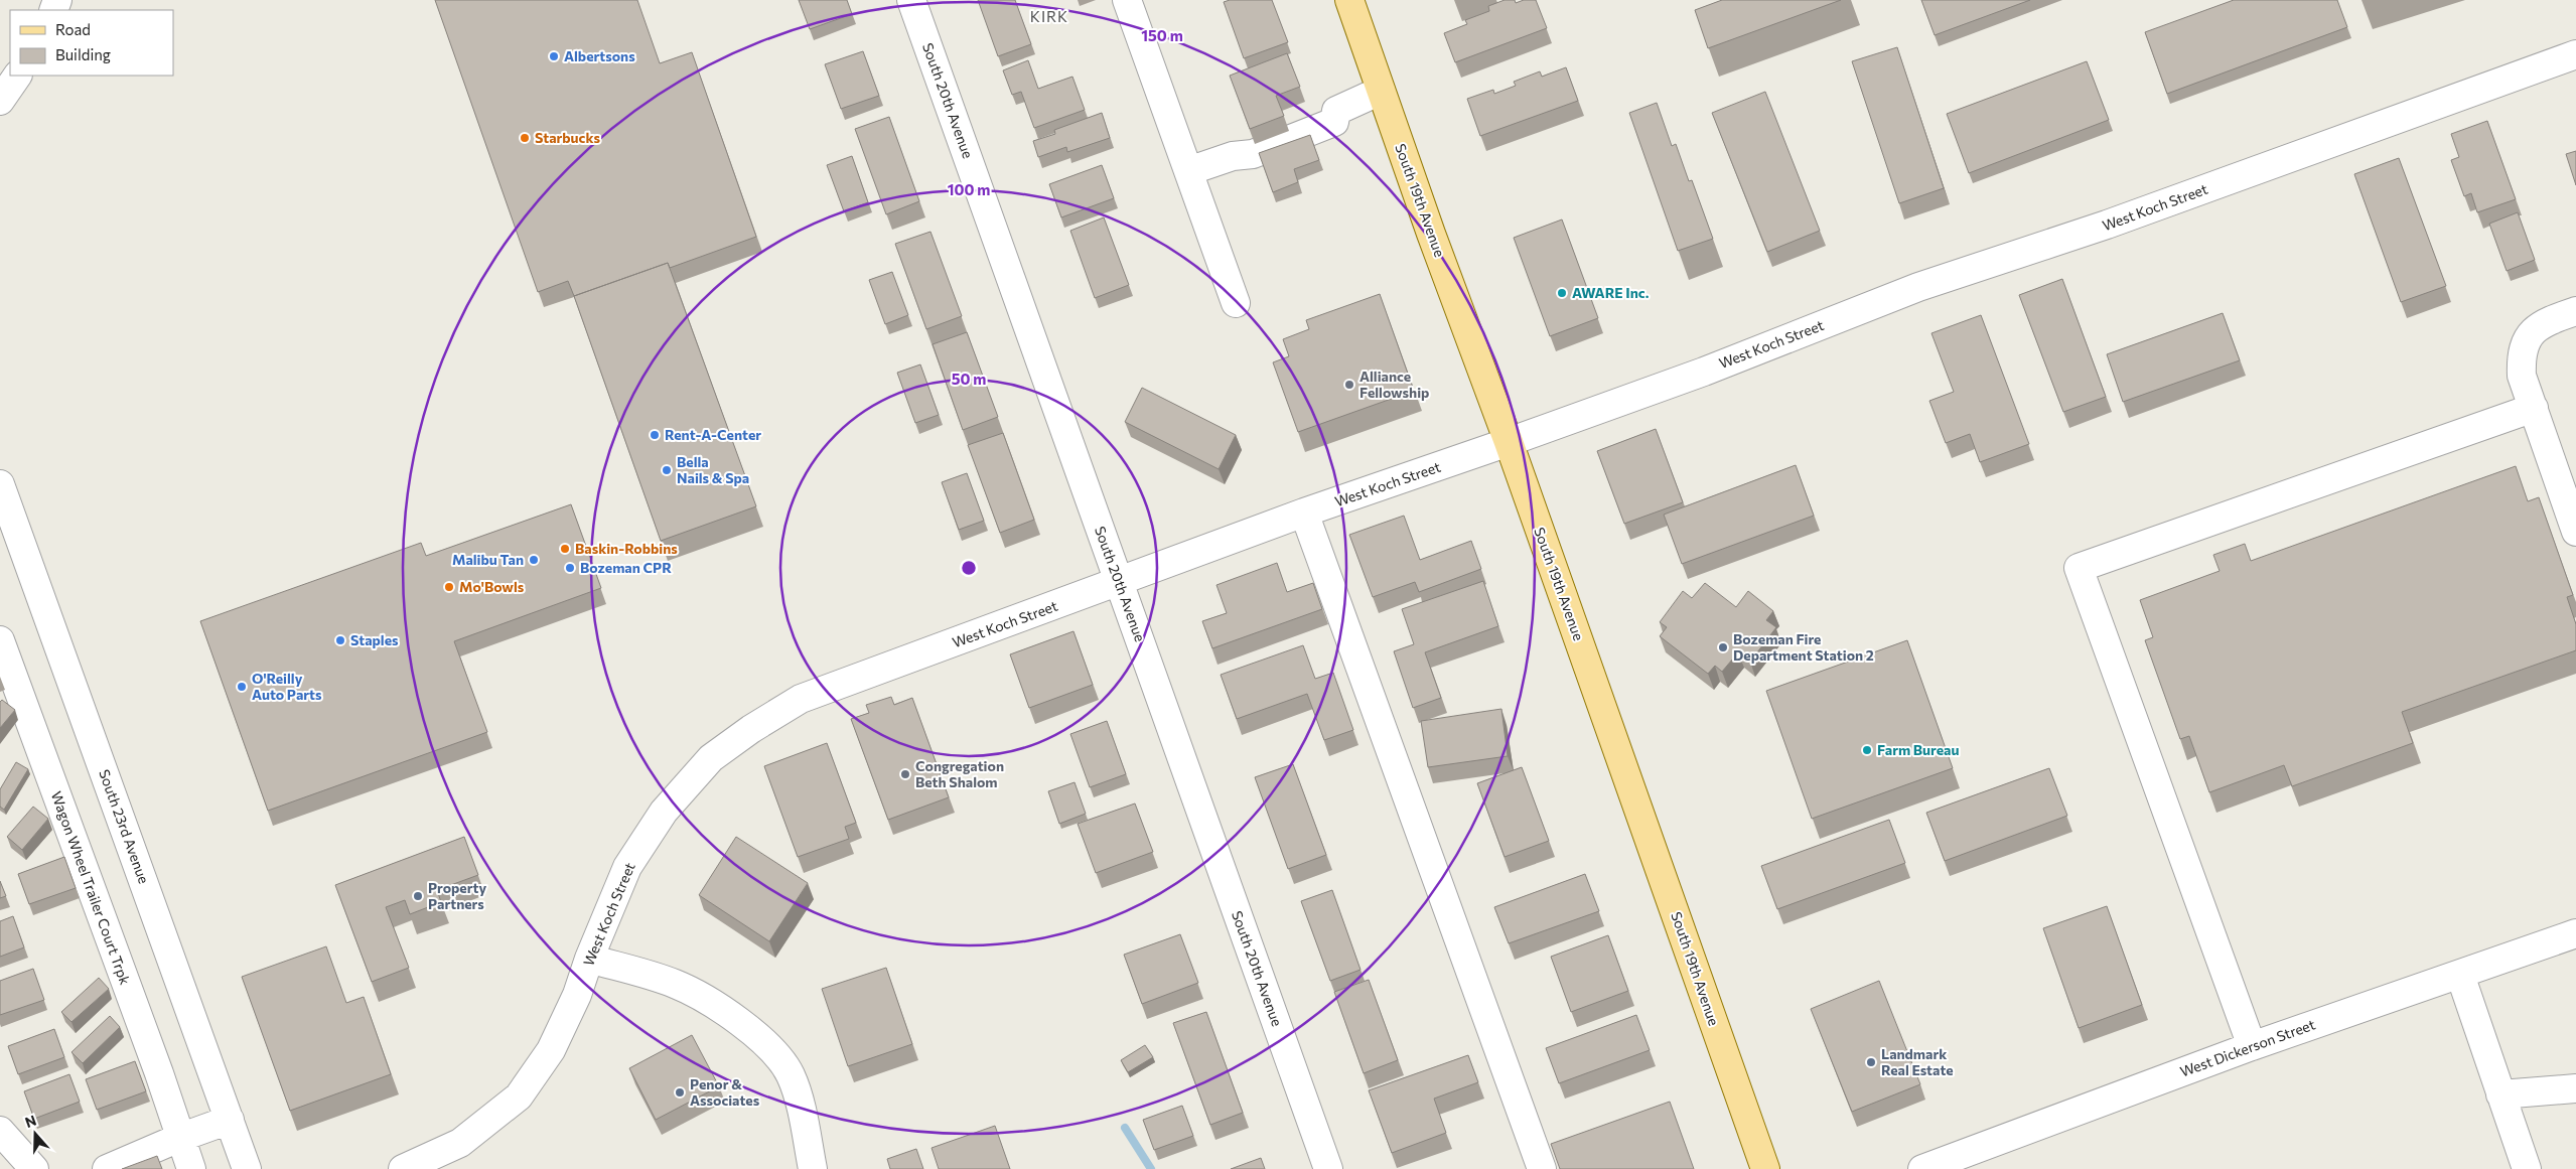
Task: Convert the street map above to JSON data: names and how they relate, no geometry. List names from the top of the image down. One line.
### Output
{"streets":{"main road":["South 19th Avenue"],"street":["South 20th Avenue","West Koch Street","South 23rd Avenue","Wagon Wheel Trailer Court Trpk","West Dickerson Street"]},"crossings":[["South 20th Avenue","West Koch Street"],["South 19th Avenue","West Koch Street"]],"districts":["KIRK"],"places":["Albertsons","Starbucks","AWARE Inc.","Alliance Fellowship","Rent-A-Center","Bella Nails & Spa","Baskin-Robbins","Malibu Tan","Bozeman CPR","Mo'Bowls","Staples","Bozeman Fire Department Station 2","O'Reilly Auto Parts","Farm Bureau","Congregation Beth Shalom","Property Partners","Landmark Real Estate","Penor & Associates"],"legend":["Road","Building"],"north":"top","rings":["150 m","100 m","50 m"]}
